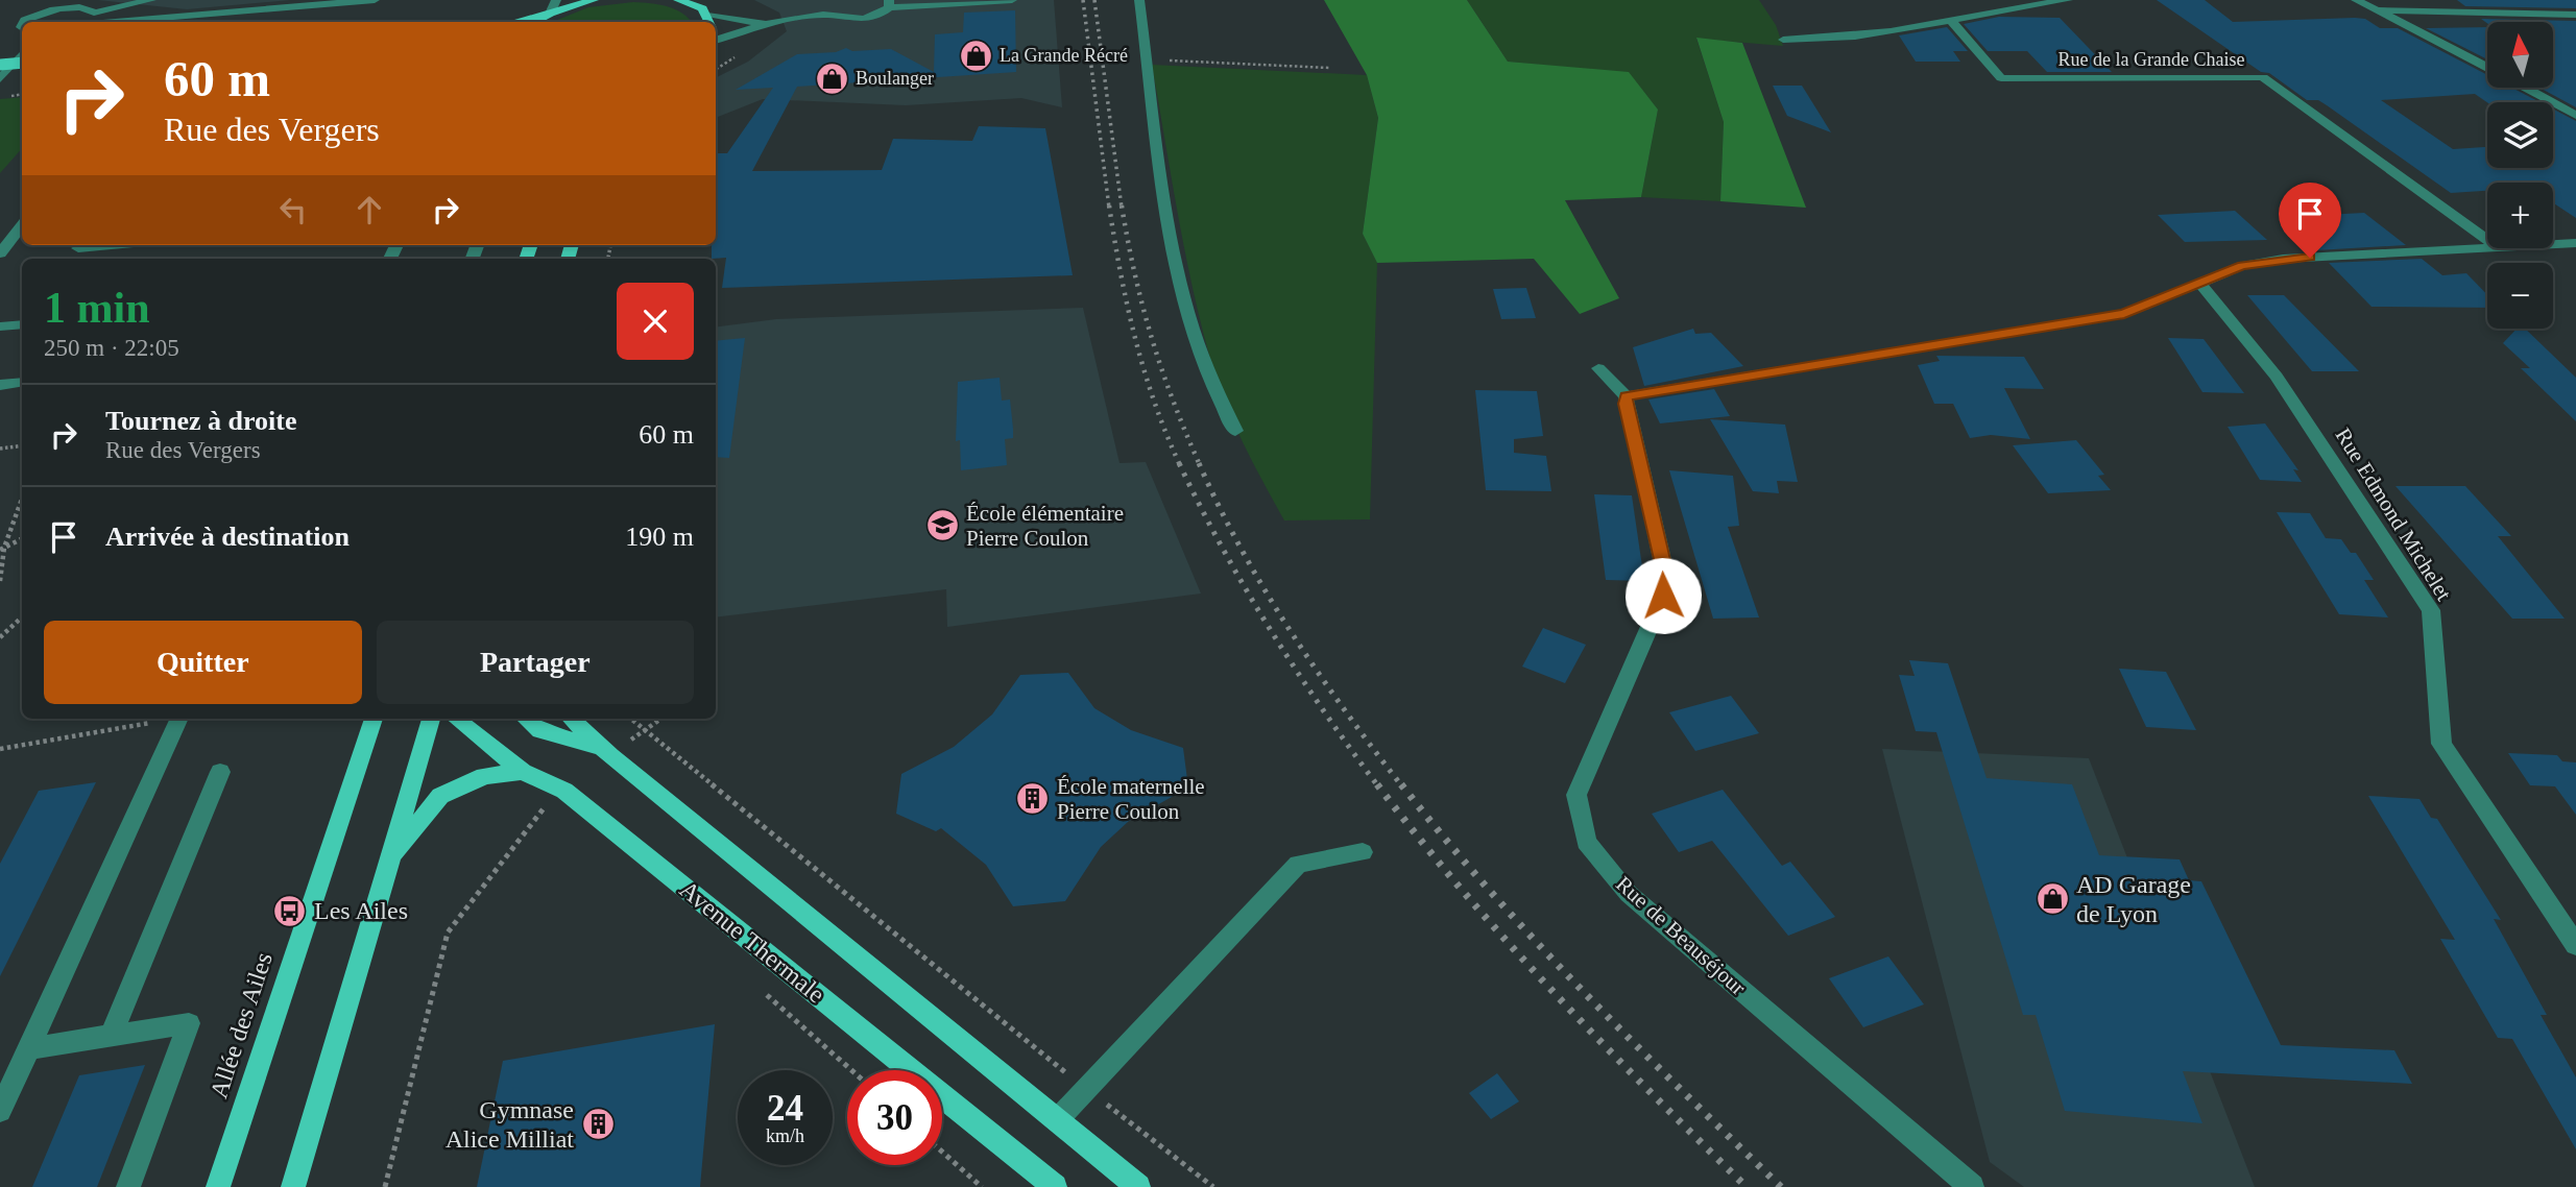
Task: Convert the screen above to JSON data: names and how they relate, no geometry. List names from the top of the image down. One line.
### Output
{"streets":{"main road":["Avenue Thermale","Allée des Ailes"],"street":["Rue de la Grande Chaise","Rue Edmond Michelet","Rue de Beauséjour"]},"places":{"shop":["La Grande Récré","Boulanger","AD Garage de Lyon"],"school or university":["École élémentaire Pierre Coulon"],"building":["École maternelle Pierre Coulon","Gymnase Alice Milliat"],"bus stop":["Les Ailes"]},"north":"top","page":{"map_buttons":["+","−"],"turn":["60 m","Rue des Vergers"],"heading":["1 min","250 m · 22:05"],"list":[{"name":"Tournez à droite","note":"Rue des Vergers","value":"60 m"},{"name":"Arrivée à destination","value":"190 m"}],"buttons":["Quitter","Partager"],"speed":"24 km/h","limit":"30"}}
